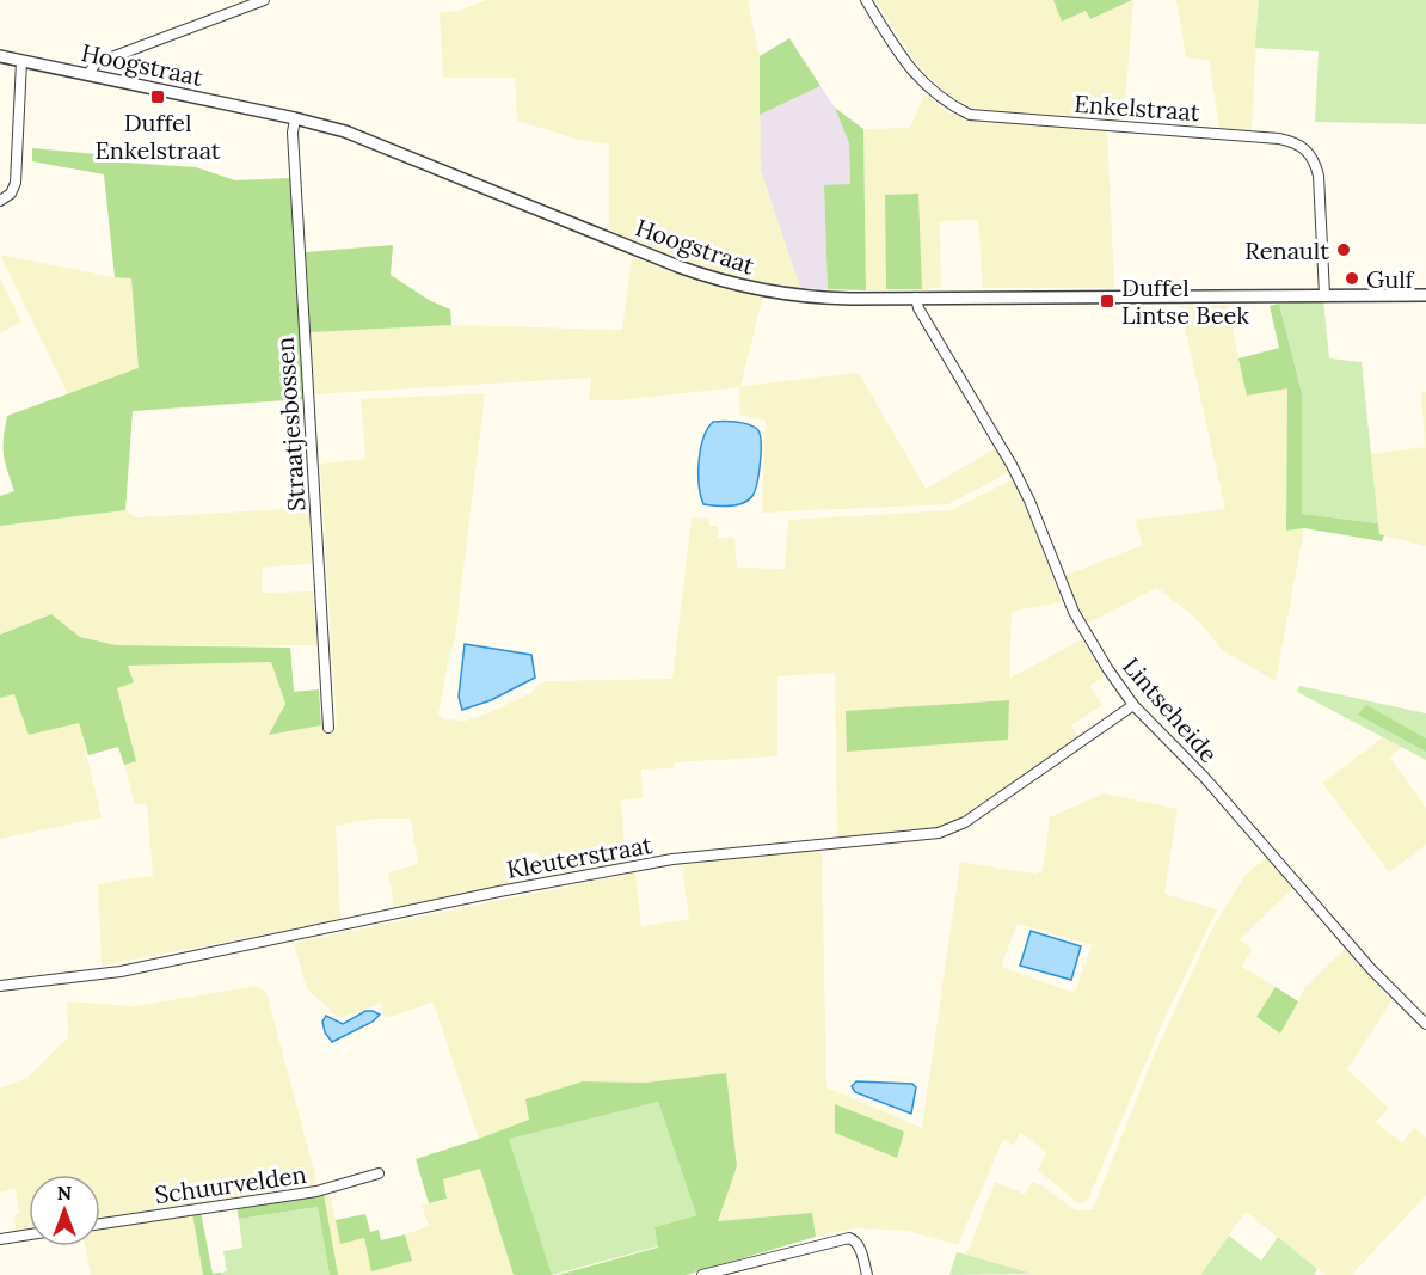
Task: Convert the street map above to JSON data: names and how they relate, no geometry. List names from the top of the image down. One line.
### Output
{"streets":{"street":["Hoogstraat","Enkelstraat","Straatjesbossen","Lintseheide","Kleuterstraat","Schuurvelden"]},"crossings":[["Hoogstraat","Enkelstraat"],["Hoogstraat","Straatjesbossen"],["Hoogstraat","Lintseheide"],["Lintseheide","Kleuterstraat"]],"places":{"transit":["Duffel Enkelstraat","Duffel Lintse Beek"],"other":["Renault","Gulf"]},"north":"top"}
